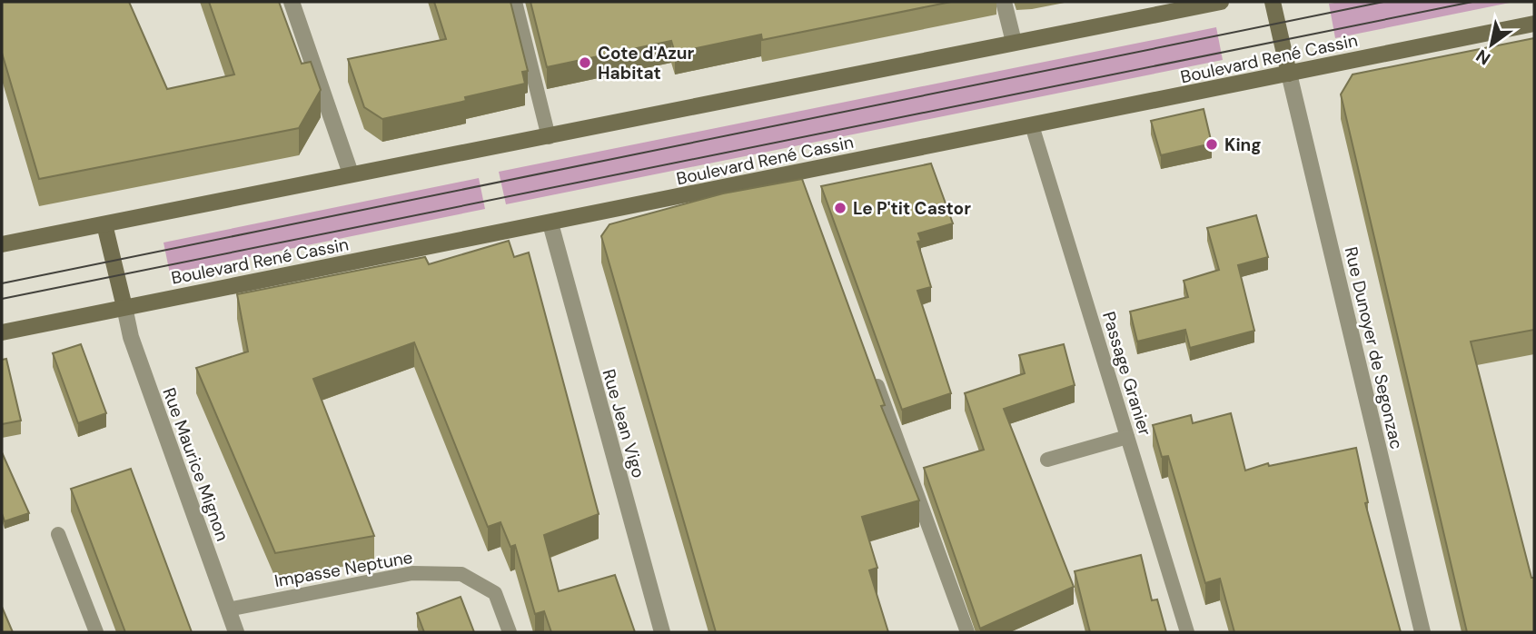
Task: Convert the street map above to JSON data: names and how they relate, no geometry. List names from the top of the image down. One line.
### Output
{"streets":{"main road":["Boulevard René Cassin"],"street":["Rue Dunoyer de Segonzac","Rue Jean Vigo","Rue Maurice Mignon"],"lane":["Passage Granier","Impasse Neptune"]},"crossings":[["Boulevard René Cassin","Rue Dunoyer de Segonzac"],["Boulevard René Cassin","Passage Granier"],["Boulevard René Cassin","Rue Jean Vigo"],["Boulevard René Cassin","Rue Maurice Mignon"],["Rue Maurice Mignon","Impasse Neptune"]],"places":["Cote d'Azur Habitat","King","Le P'tit Castor"],"north":"bottom left"}
